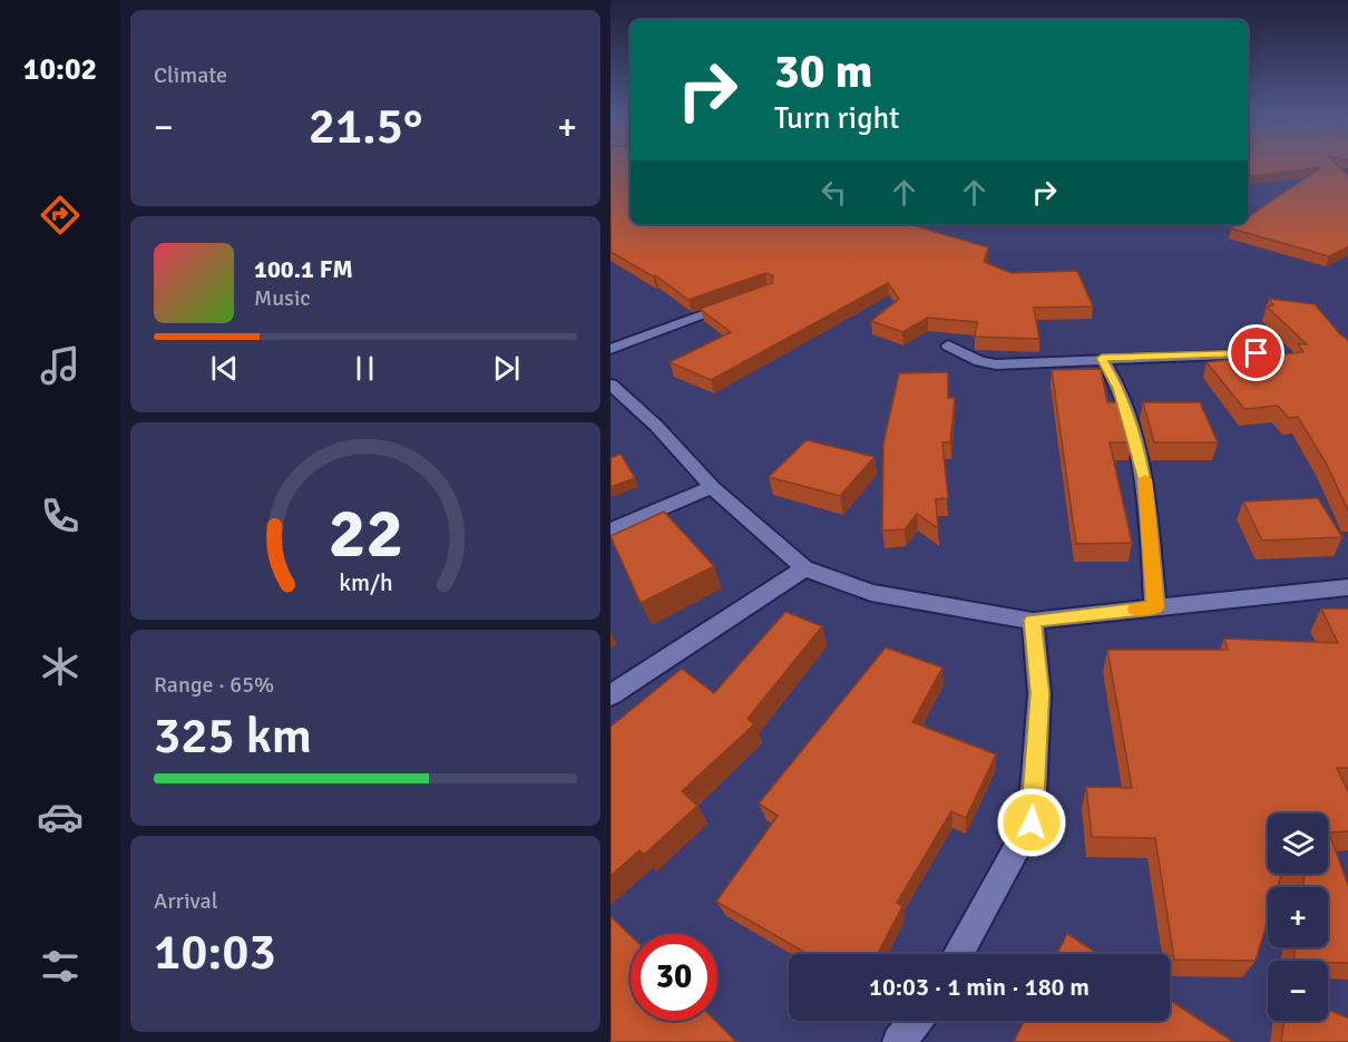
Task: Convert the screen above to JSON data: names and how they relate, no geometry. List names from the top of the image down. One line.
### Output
{"page":{"tabs":"10:02","tile":["Climate",["Range · 65%","325 km"],["Arrival","10:03"]],"turn":["30 m","Turn right"],"heat":["−","21.5°","+"],"song":["100.1 FM","Music"],"map_buttons":["+","−"],"limit":"30","trip":"10:03 · 1 min · 180 m","gauge":["22","km/h"]}}
